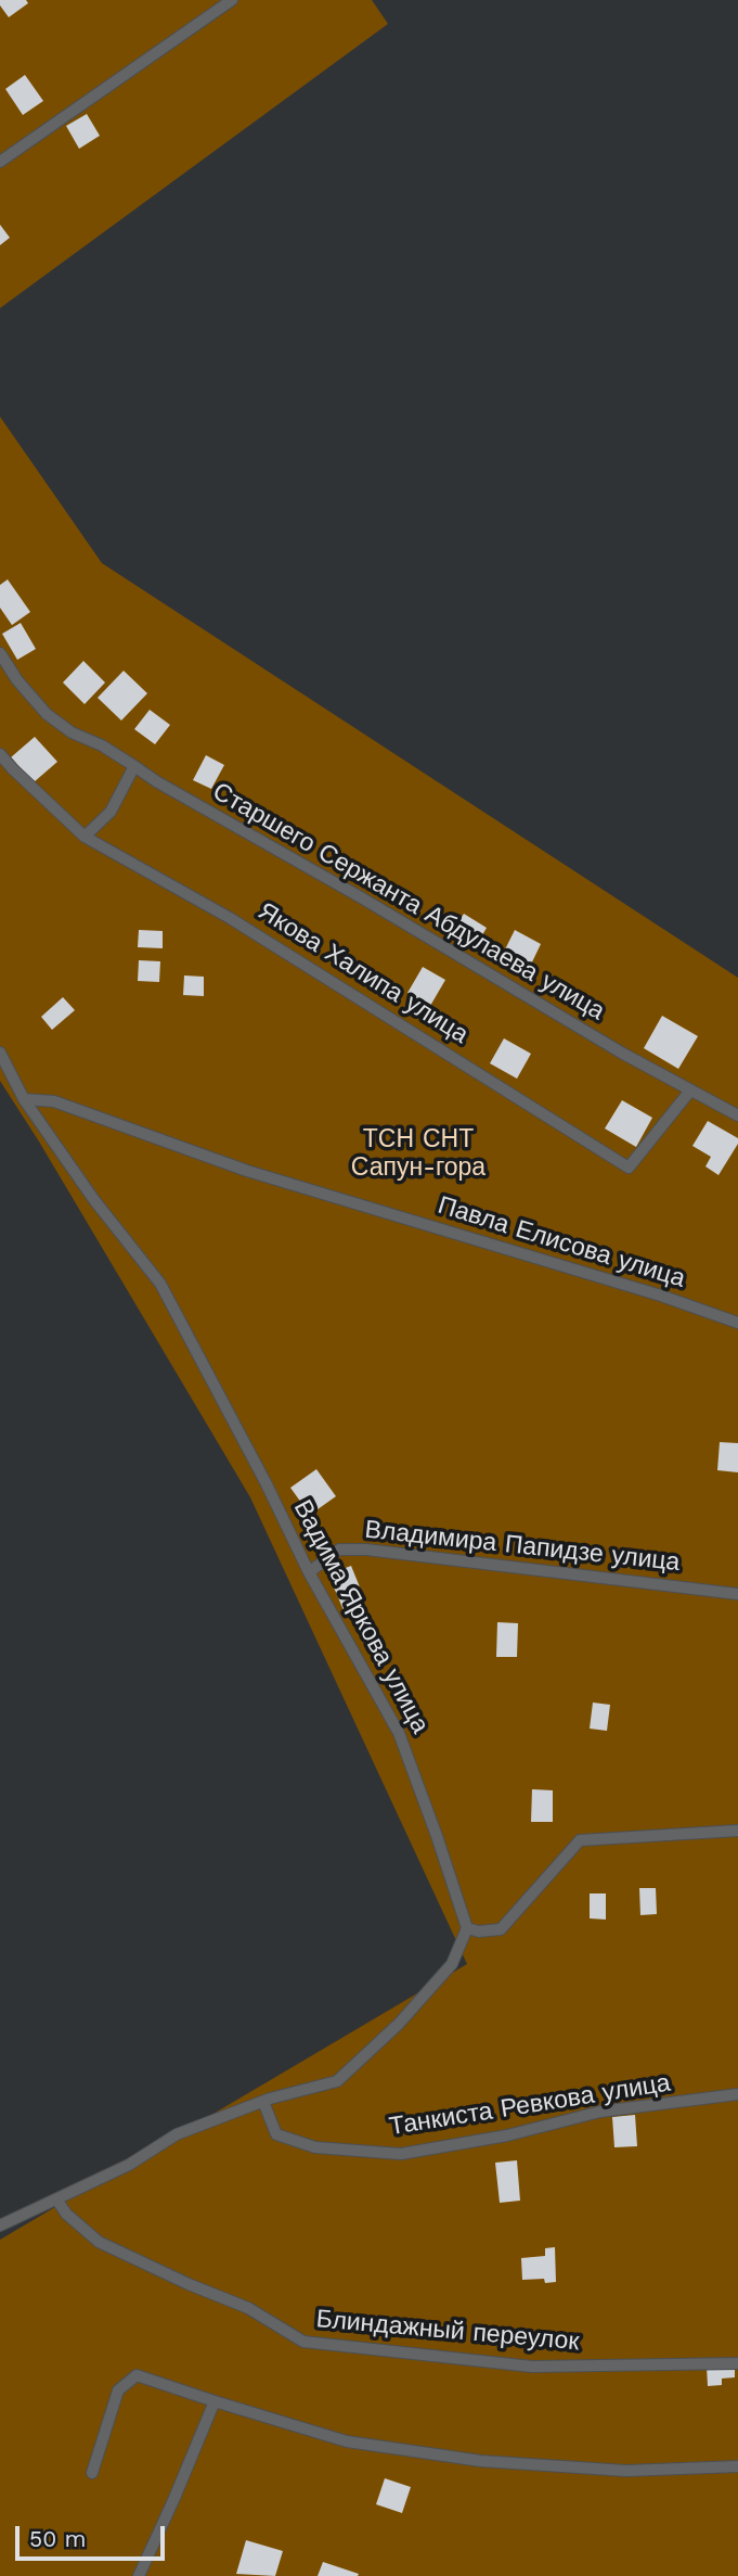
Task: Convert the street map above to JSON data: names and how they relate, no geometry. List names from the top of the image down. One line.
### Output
{"streets":{"lane":["Старшего Сержанта Абдулаева улица","Якова Халипа улица","Павла Елисова улица","Владимира Папидзе улица","Вадима Яркова улица","Танкиста Ревкова улица","Блиндажный переулок"]},"crossings":[["Старшего Сержанта Абдулаева улица","Якова Халипа улица"],["Павла Елисова улица","Вадима Яркова улица"],["Владимира Папидзе улица","Вадима Яркова улица"]],"parks":["ТСН СНТ Сапун-гора"],"scale_bar":"50 m"}
